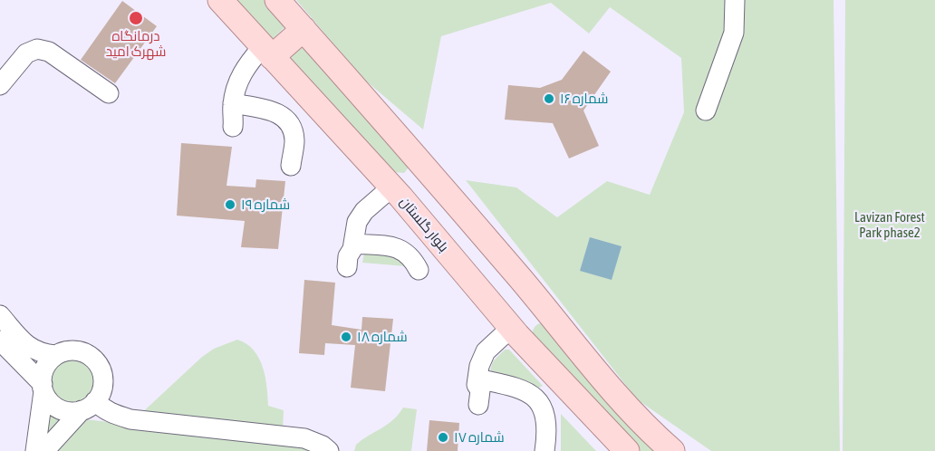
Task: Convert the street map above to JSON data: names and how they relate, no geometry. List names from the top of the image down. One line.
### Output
{"streets":{"main road":["بلوار گلستان"]},"parks":["Lavizan Forest Park phase2"],"places":["درمانگاه شهرک امید","شماره ۱۶","شماره ۱۹","شماره ۱۸","شماره ۱۷"]}
